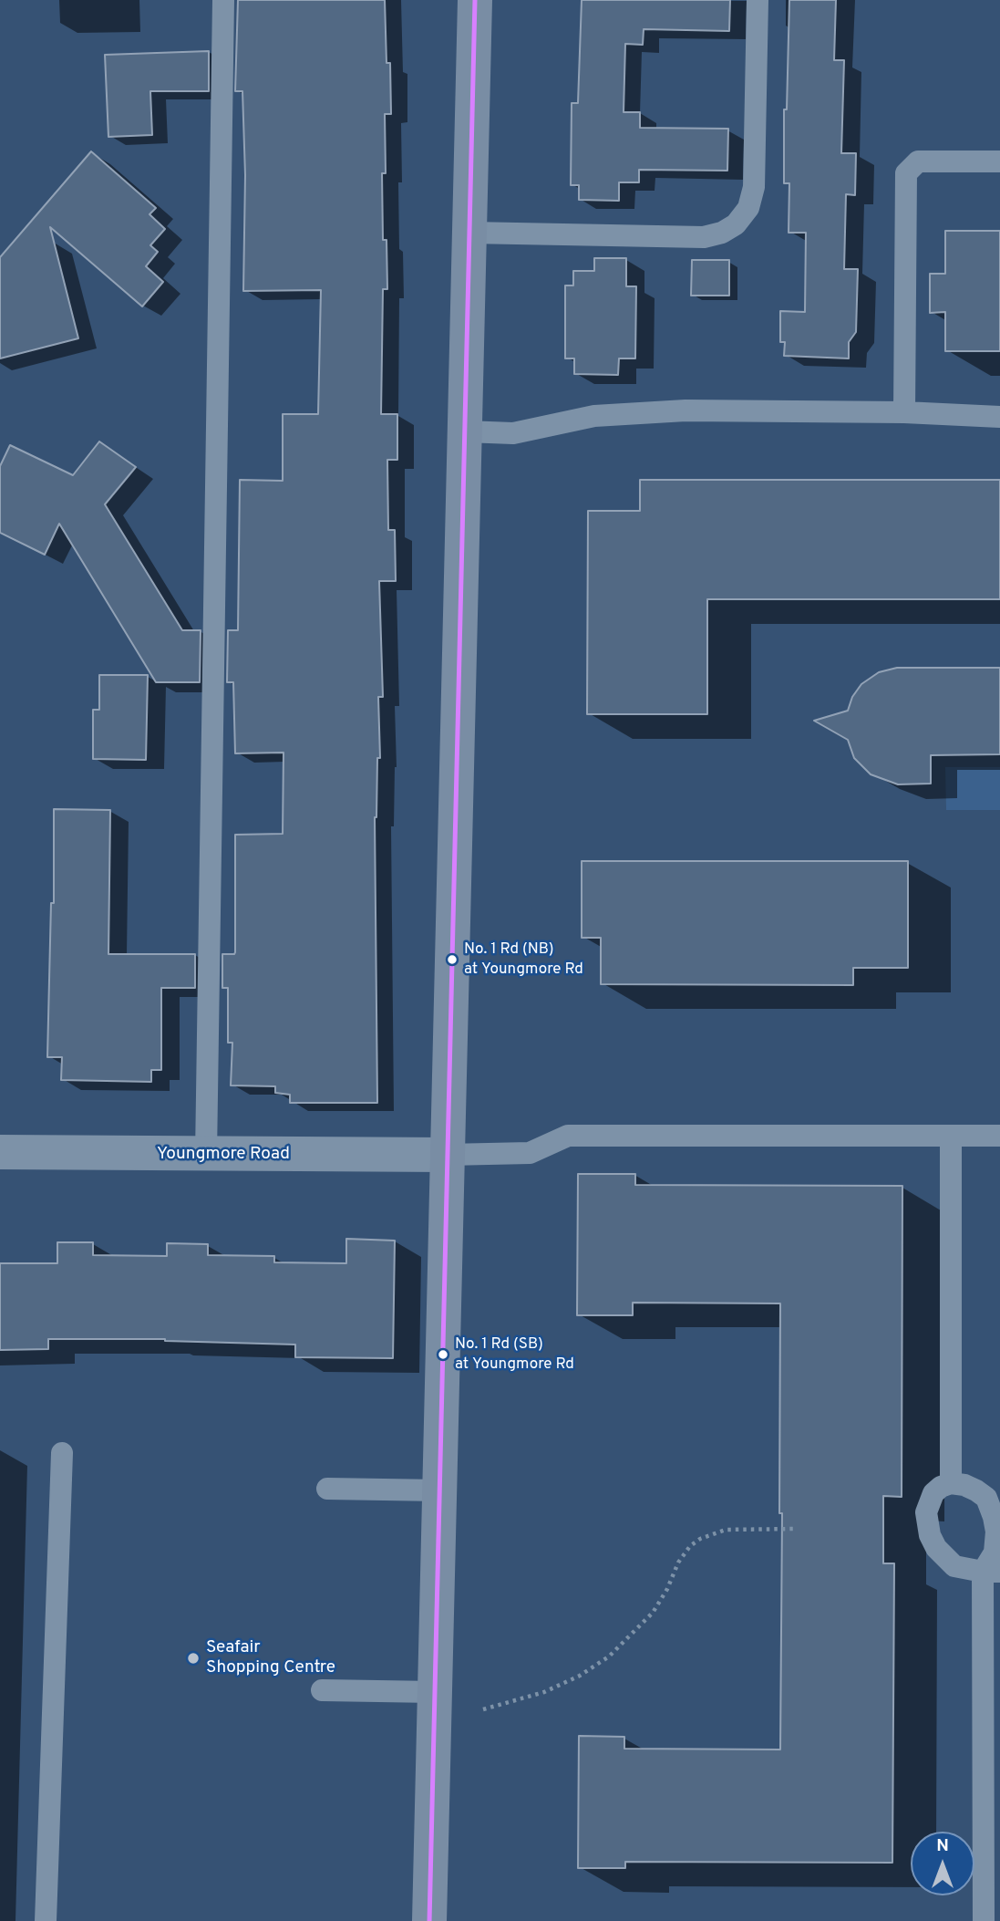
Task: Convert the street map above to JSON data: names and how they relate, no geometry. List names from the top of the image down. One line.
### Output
{"streets":{"street":["Youngmore Road"]},"places":["No. 1 Rd (NB) at Youngmore Rd","No. 1 Rd (SB) at Youngmore Rd","Seafair Shopping Centre"],"north":"top"}
